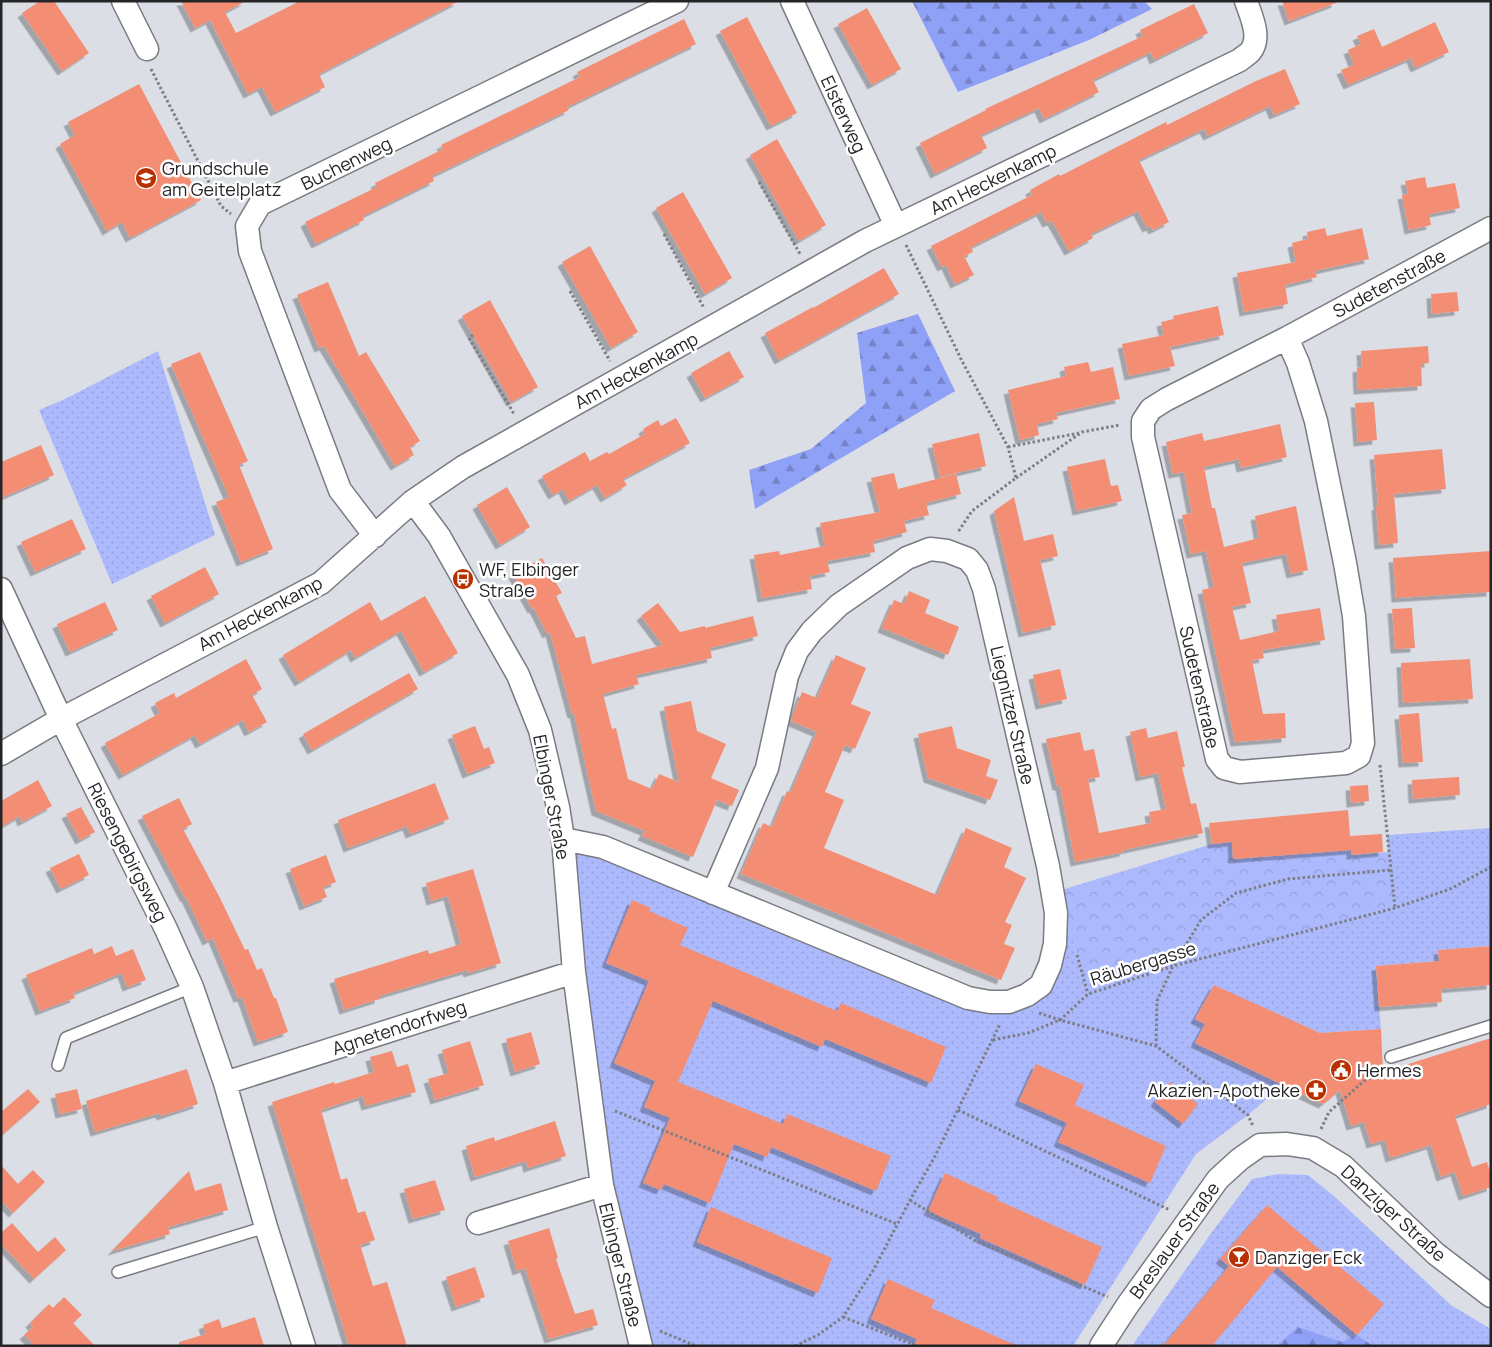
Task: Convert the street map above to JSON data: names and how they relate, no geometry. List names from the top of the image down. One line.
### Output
{"streets":{"street":["Elsterweg","Buchenweg","Am Heckenkamp","Sudetenstraße","Liegnitzer Straße","Elbinger Straße","Riesengebirgsweg","Agnetendorfweg","Danziger Straße","Breslauer Straße"],"path":["Räubergasse"]},"crossings":[["Elsterweg","Am Heckenkamp"],["Am Heckenkamp","Elbinger Straße"],["Am Heckenkamp","Riesengebirgsweg"],["Liegnitzer Straße","Elbinger Straße"],["Elbinger Straße","Agnetendorfweg"],["Riesengebirgsweg","Agnetendorfweg"],["Danziger Straße","Breslauer Straße"]],"places":{"school or university":["Grundschule am Geitelplatz"],"bus stop":["WF, Elbinger Straße"],"public building":["Hermes"],"pharmacy":["Akazien-Apotheke"],"bar":["Danziger Eck"]}}
